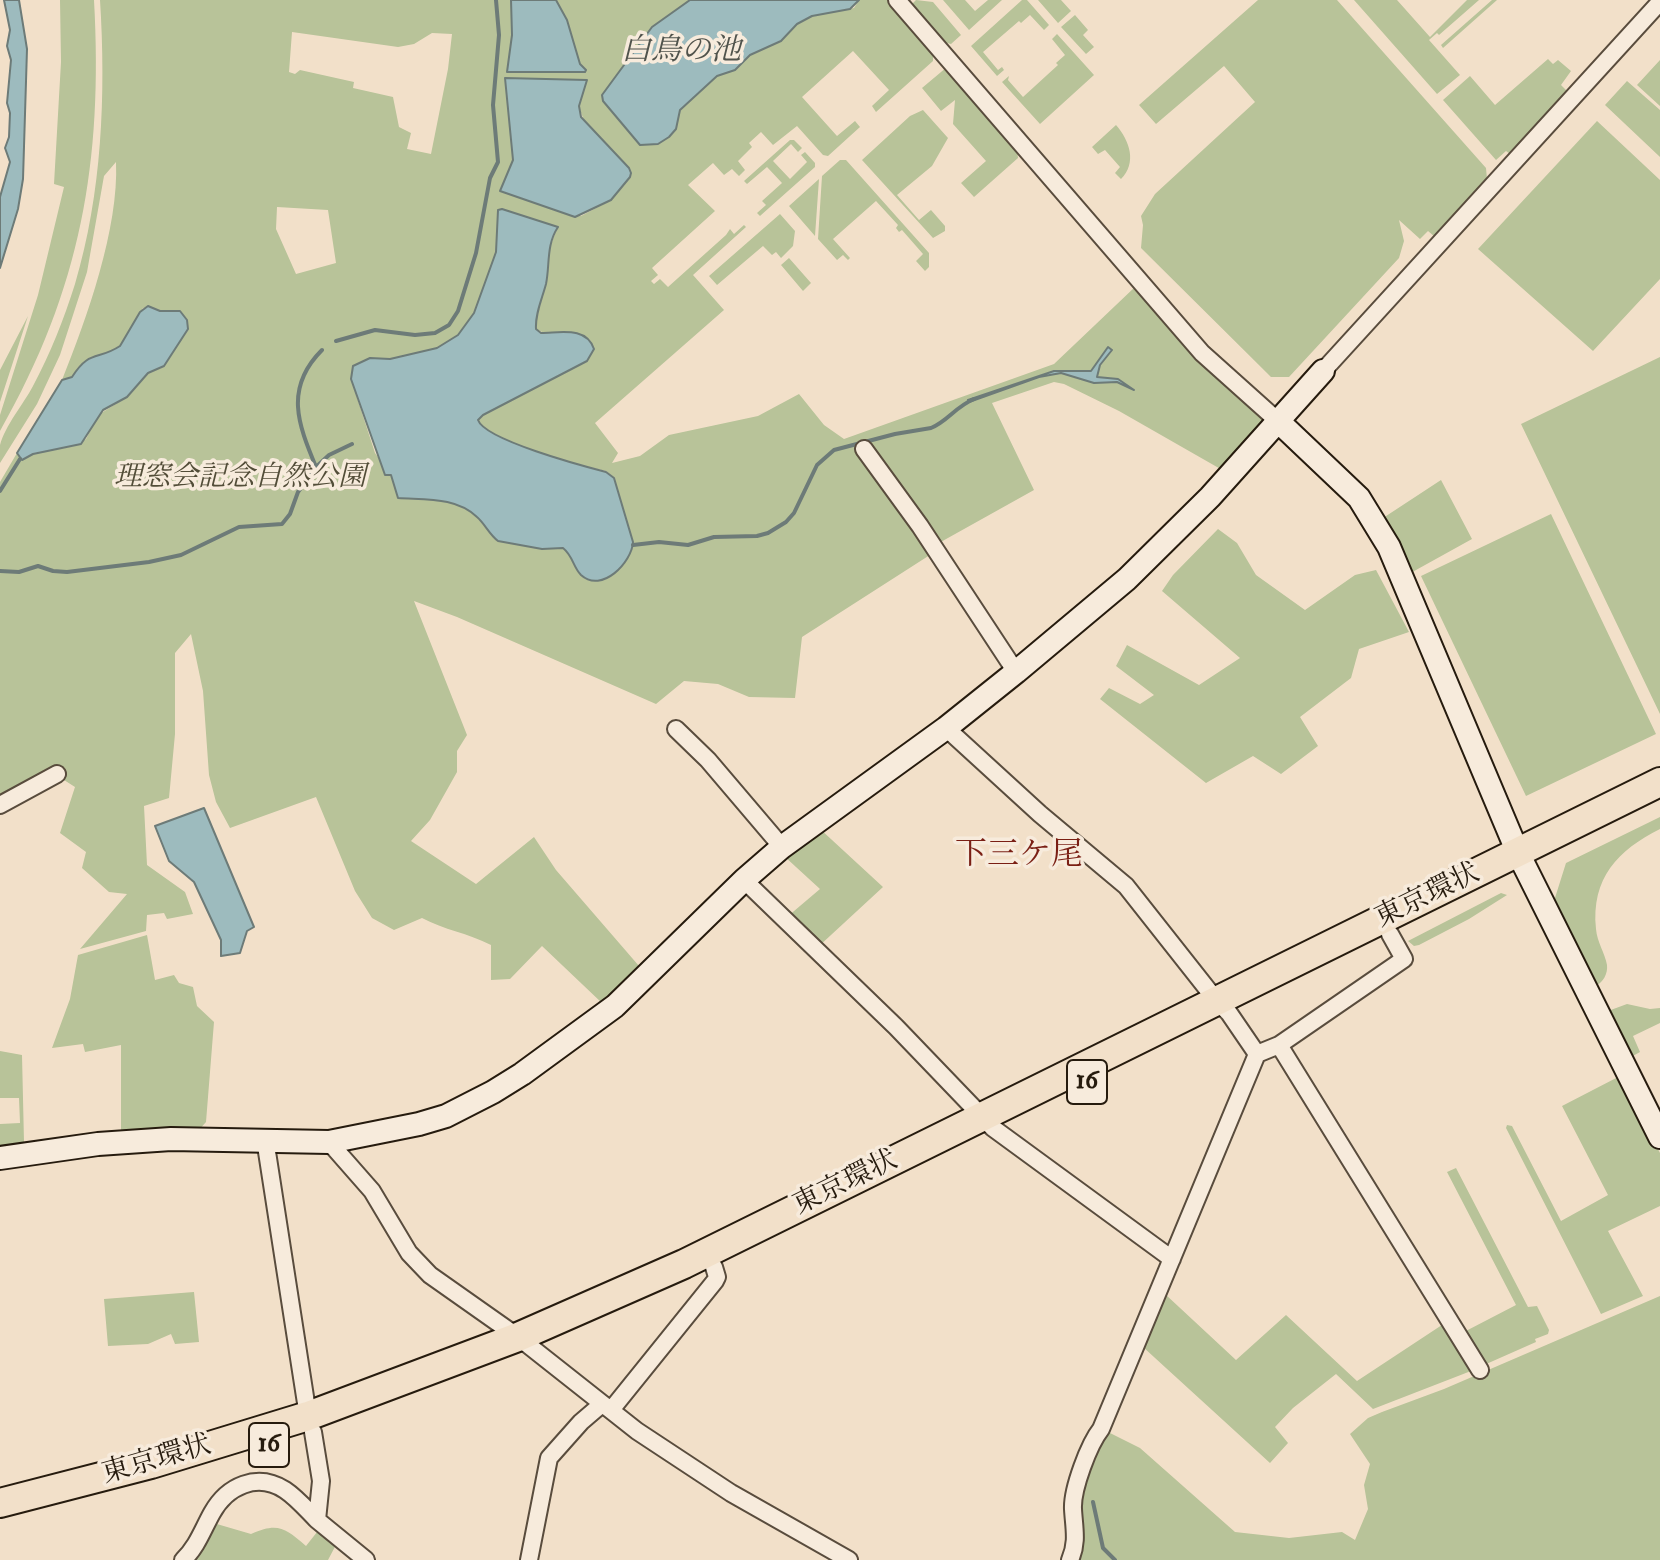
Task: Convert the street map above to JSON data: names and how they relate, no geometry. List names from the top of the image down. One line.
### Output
{"streets":{"highway":["東京環状","16"]},"districts":["下三ケ尾"],"water":["白鳥の池"],"parks":["理窓会記念自然公園"]}
